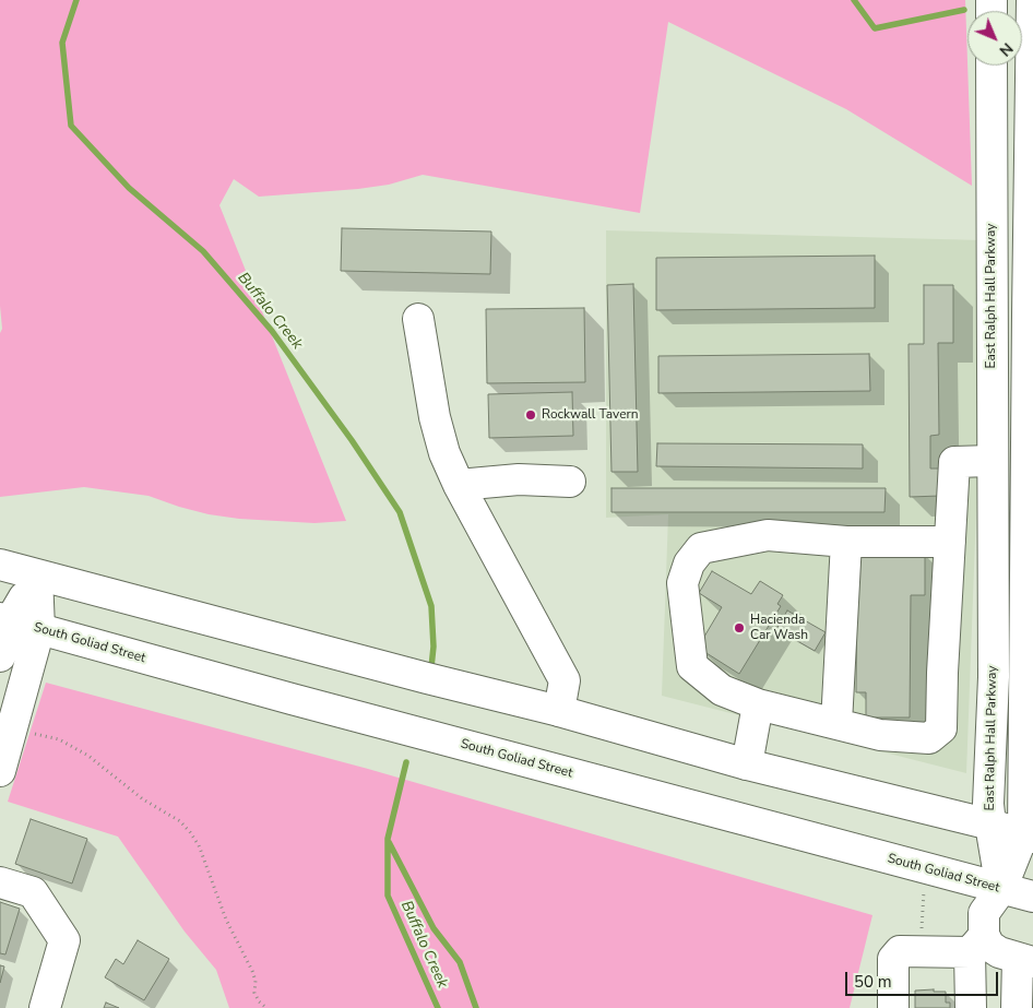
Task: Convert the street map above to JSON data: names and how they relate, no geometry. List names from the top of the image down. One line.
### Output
{"streets":{"main road":["East Ralph Hall Parkway","South Goliad Street"]},"crossings":[["East Ralph Hall Parkway","South Goliad Street"]],"water":["Buffalo Creek"],"places":["Rockwall Tavern","Hacienda Car Wash"],"scale_bar":"50 m","north":"bottom right"}
